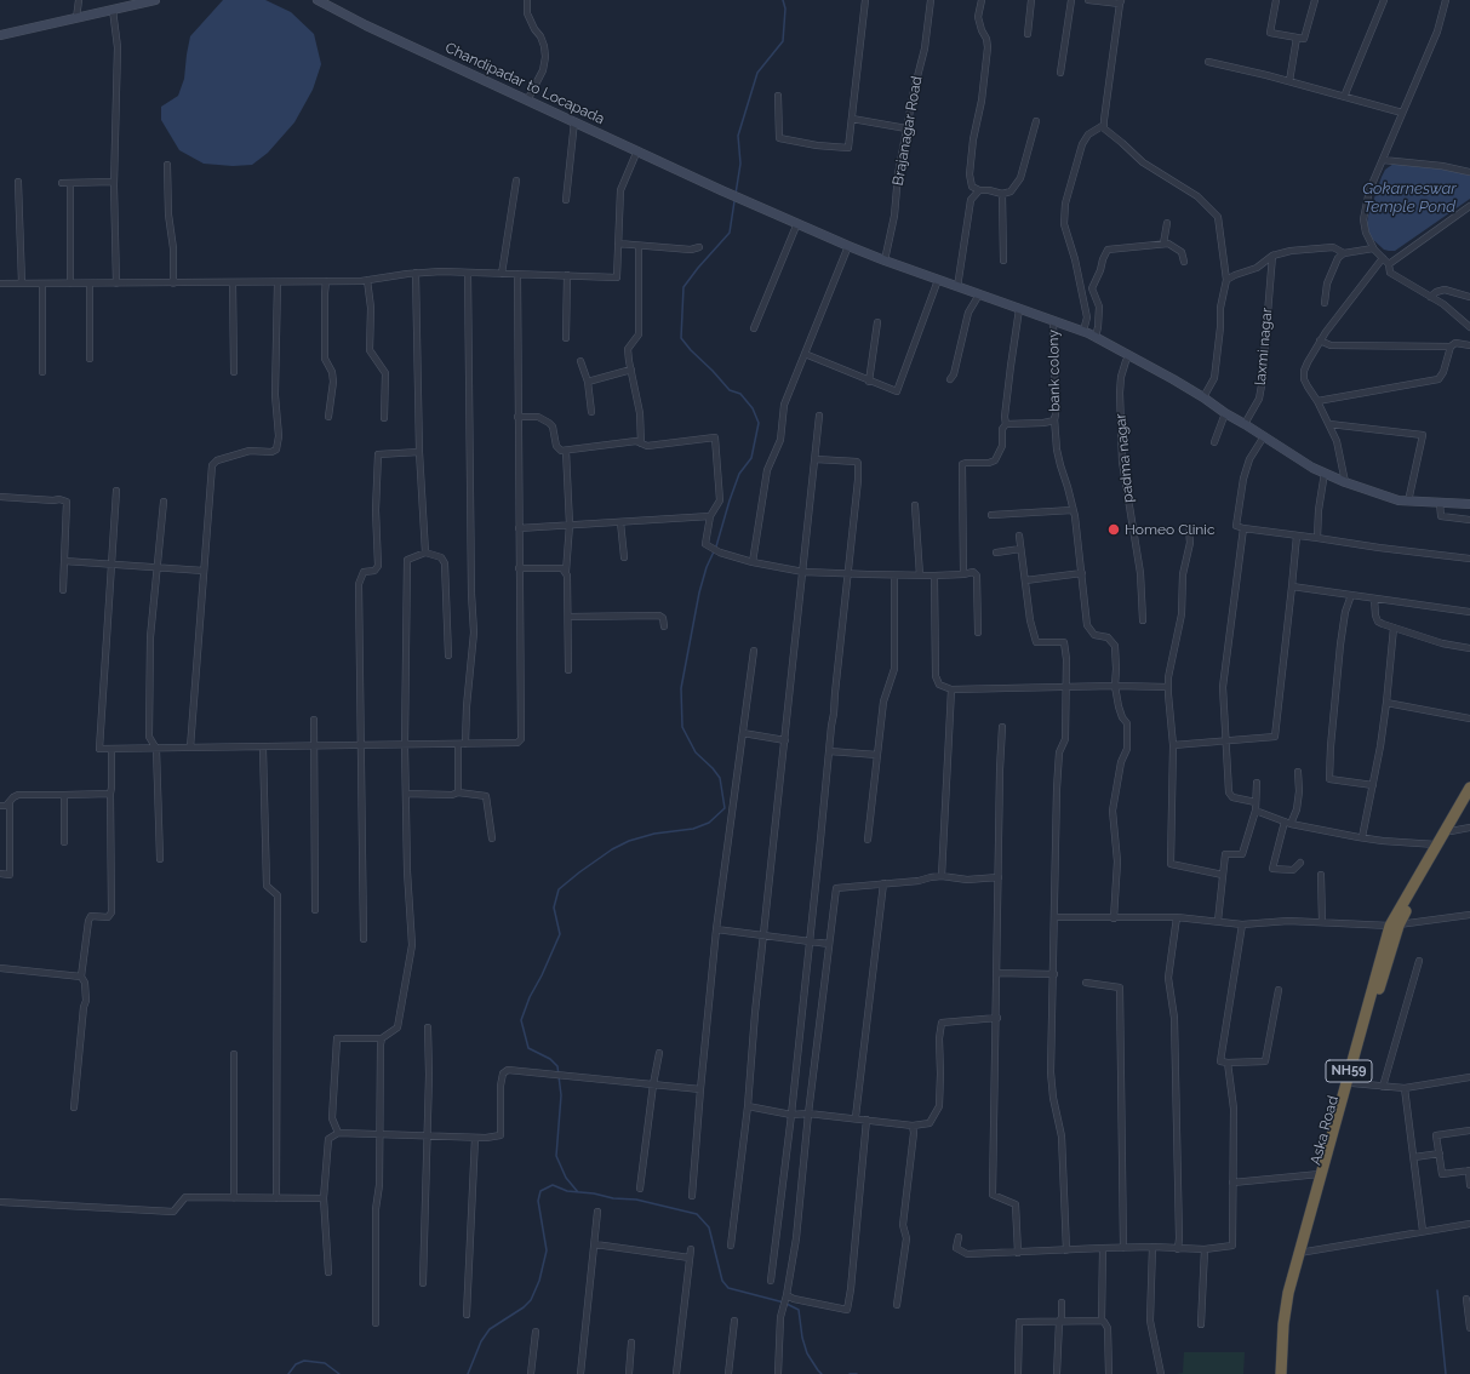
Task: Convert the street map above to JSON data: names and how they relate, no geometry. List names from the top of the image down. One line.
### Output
{"streets":{"highway":["NH59","Aska Road"],"street":["Chandipadar to Locapada","Brajanagar Road","laxmi nagar","bank colony","padma nagar"]},"crossings":[["Chandipadar to Locapada","Brajanagar Road"],["Chandipadar to Locapada","laxmi nagar"],["Chandipadar to Locapada","bank colony"],["Chandipadar to Locapada","padma nagar"],["NH59","Aska Road"]],"water":["Gokarneswar Temple Pond"],"places":["Homeo Clinic"]}
